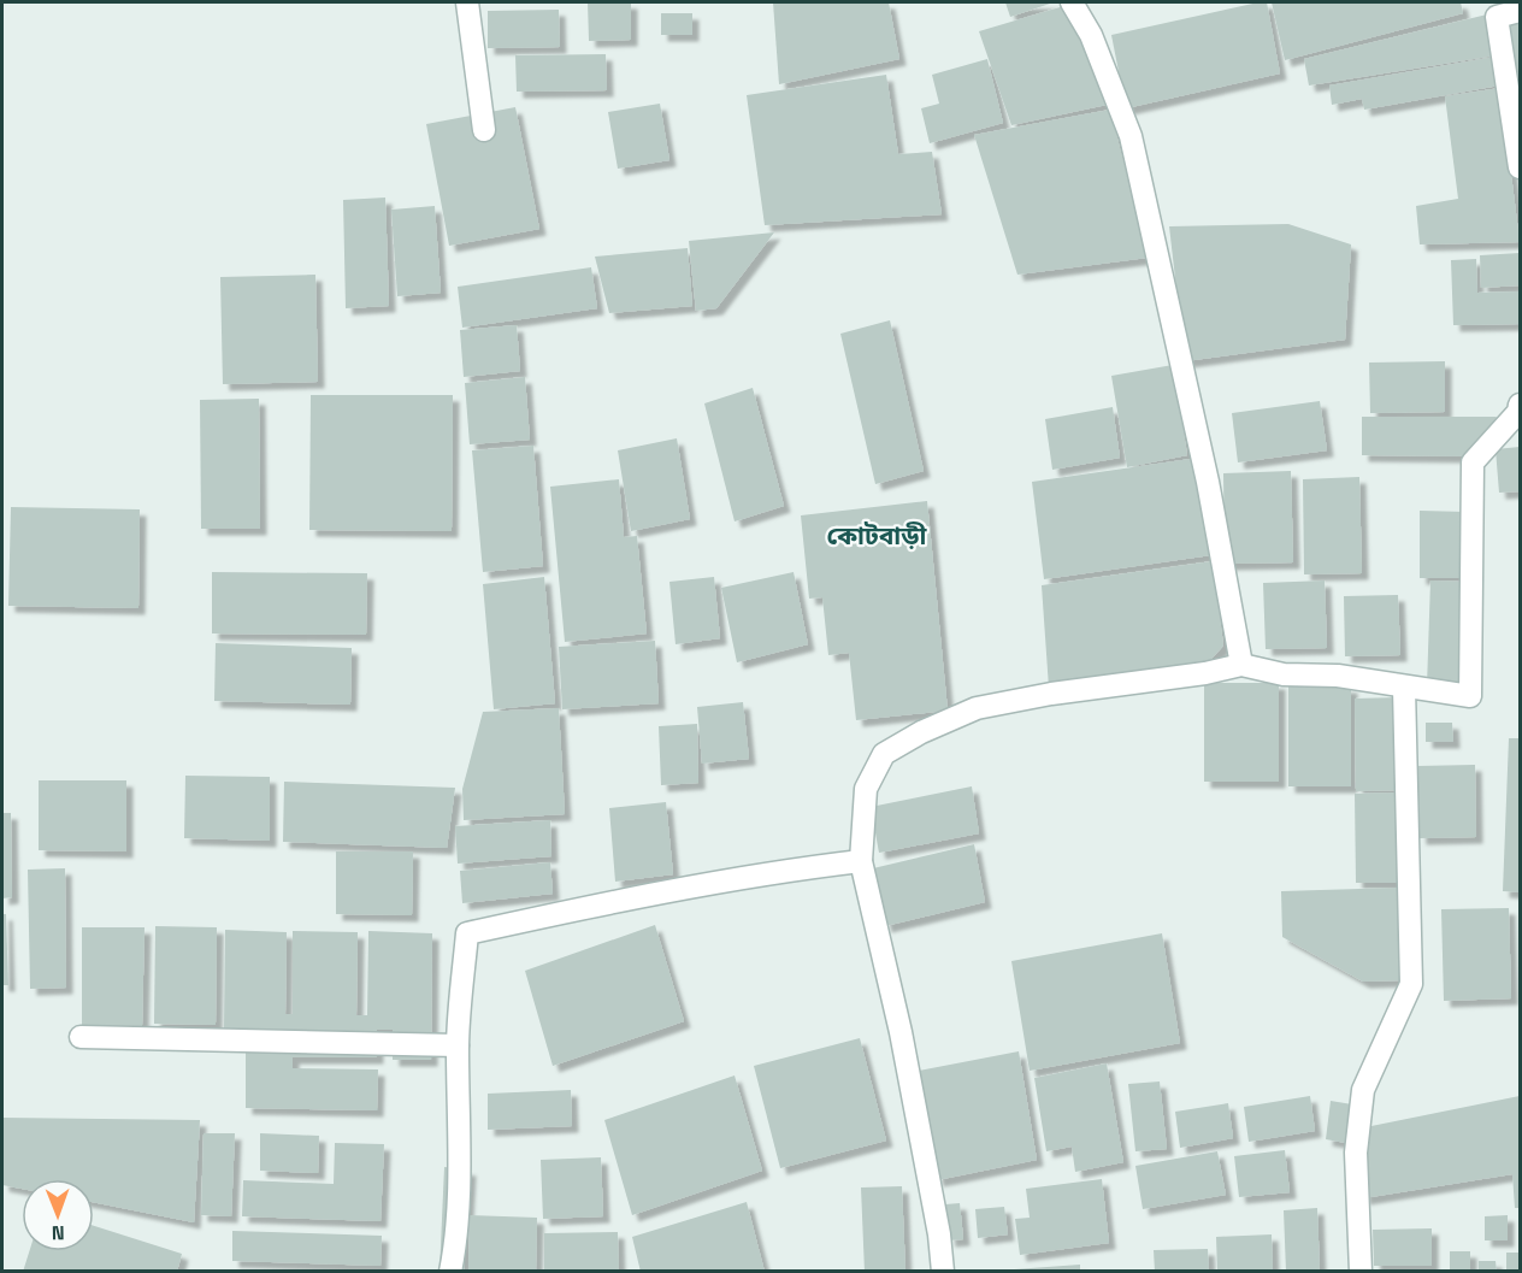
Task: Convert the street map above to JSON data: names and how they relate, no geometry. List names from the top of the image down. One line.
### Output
{"districts":["কোটবাড়ী"],"north":"bottom"}
